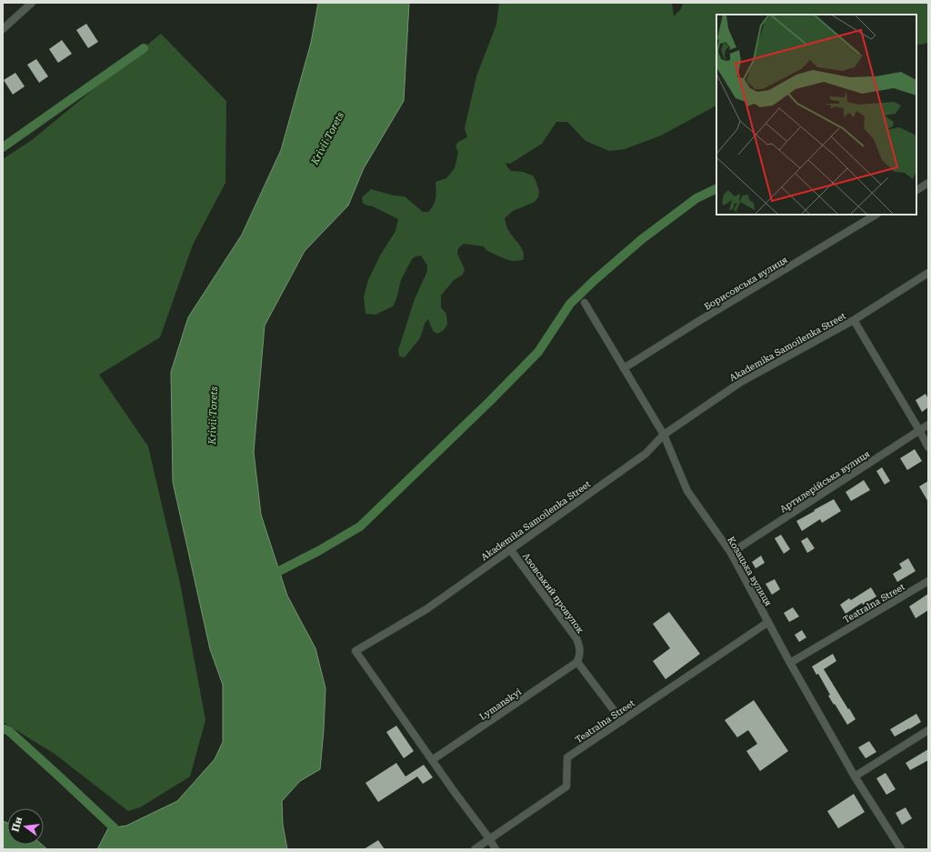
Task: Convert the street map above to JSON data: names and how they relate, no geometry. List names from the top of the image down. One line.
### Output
{"streets":{"street":["Борисовська вулиця","Akademika Samoilenka Street","Артилерійська вулиця","Козацька вулиця","Азовський провулок","Teatralna Street","Lymanskyi"]},"crossings":[["Борисовська вулиця","Козацька вулиця"],["Akademika Samoilenka Street","Козацька вулиця"],["Akademika Samoilenka Street","Азовський провулок"],["Akademika Samoilenka Street","Teatralna Street"],["Akademika Samoilenka Street","Lymanskyi"],["Артилерійська вулиця","Козацька вулиця"],["Козацька вулиця","Teatralna Street"],["Азовський провулок","Lymanskyi"]],"water":["Krivii Torets"],"north":"left"}
